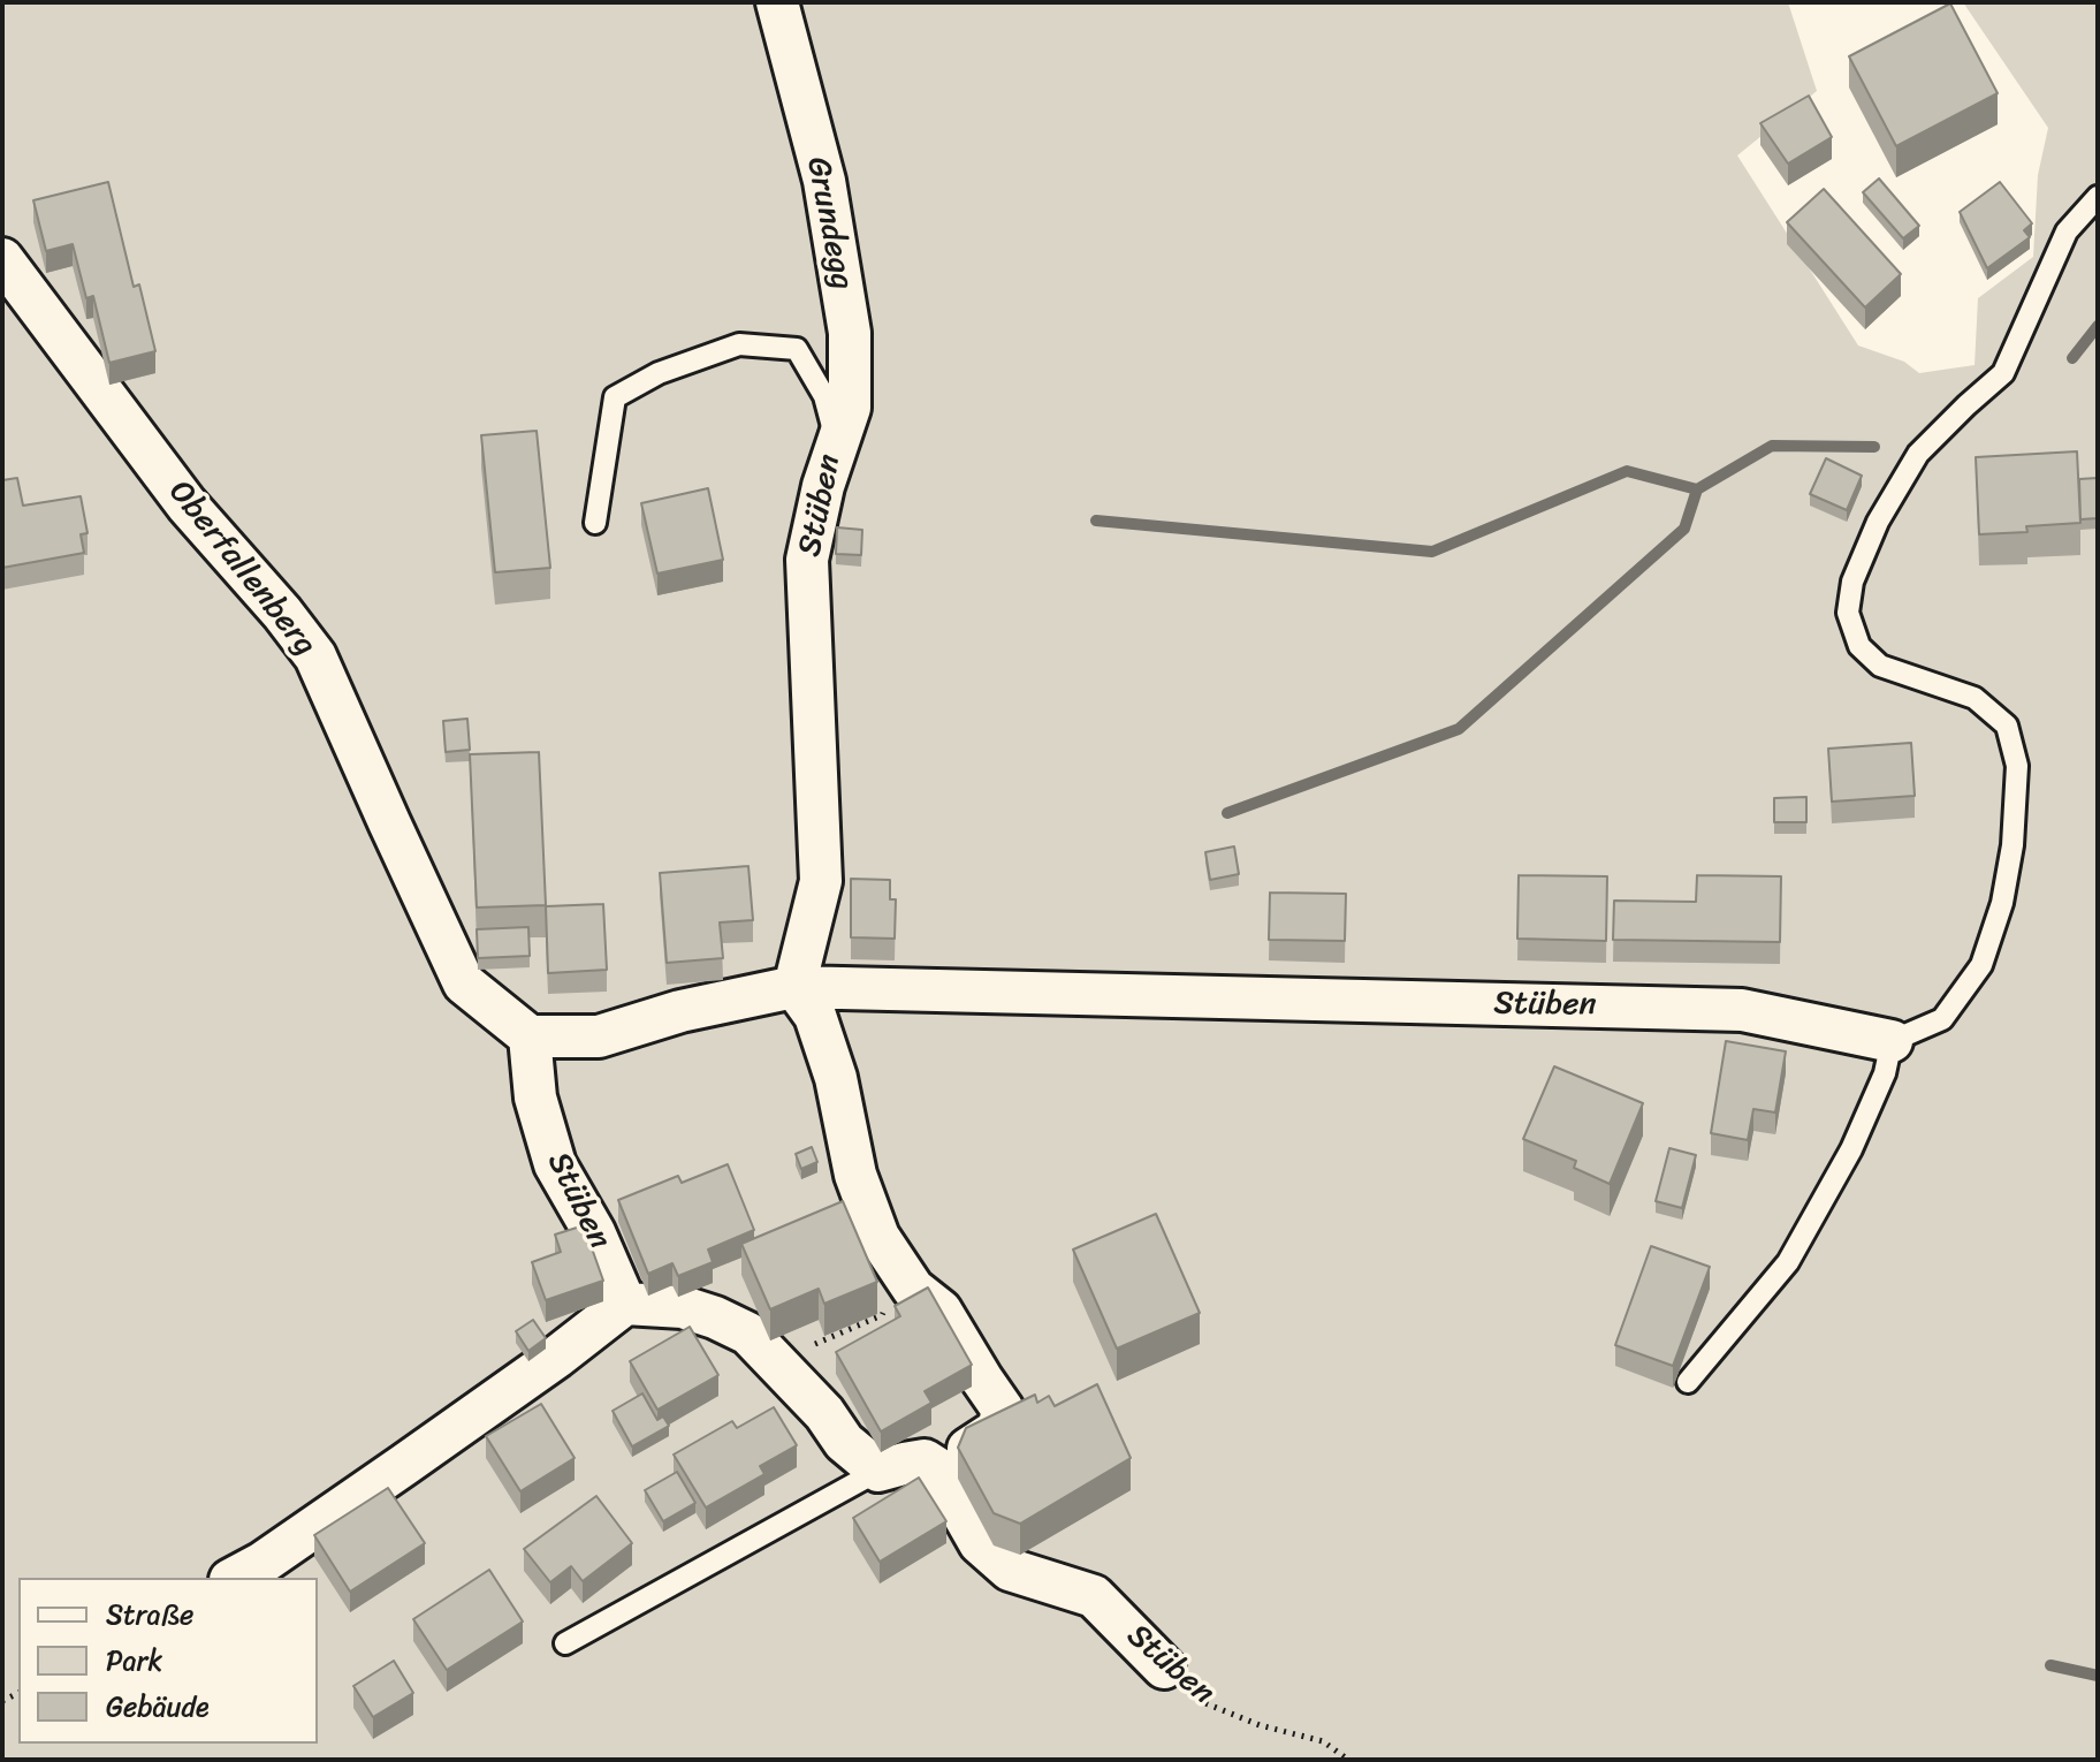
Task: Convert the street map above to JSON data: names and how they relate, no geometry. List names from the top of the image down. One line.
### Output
{"streets":{"street":["Grundegg","Stüben","Oberfallenberg"]},"crossings":[["Grundegg","Stüben"],["Stüben","Oberfallenberg"]],"legend":["Straße","Park","Gebäude"]}
